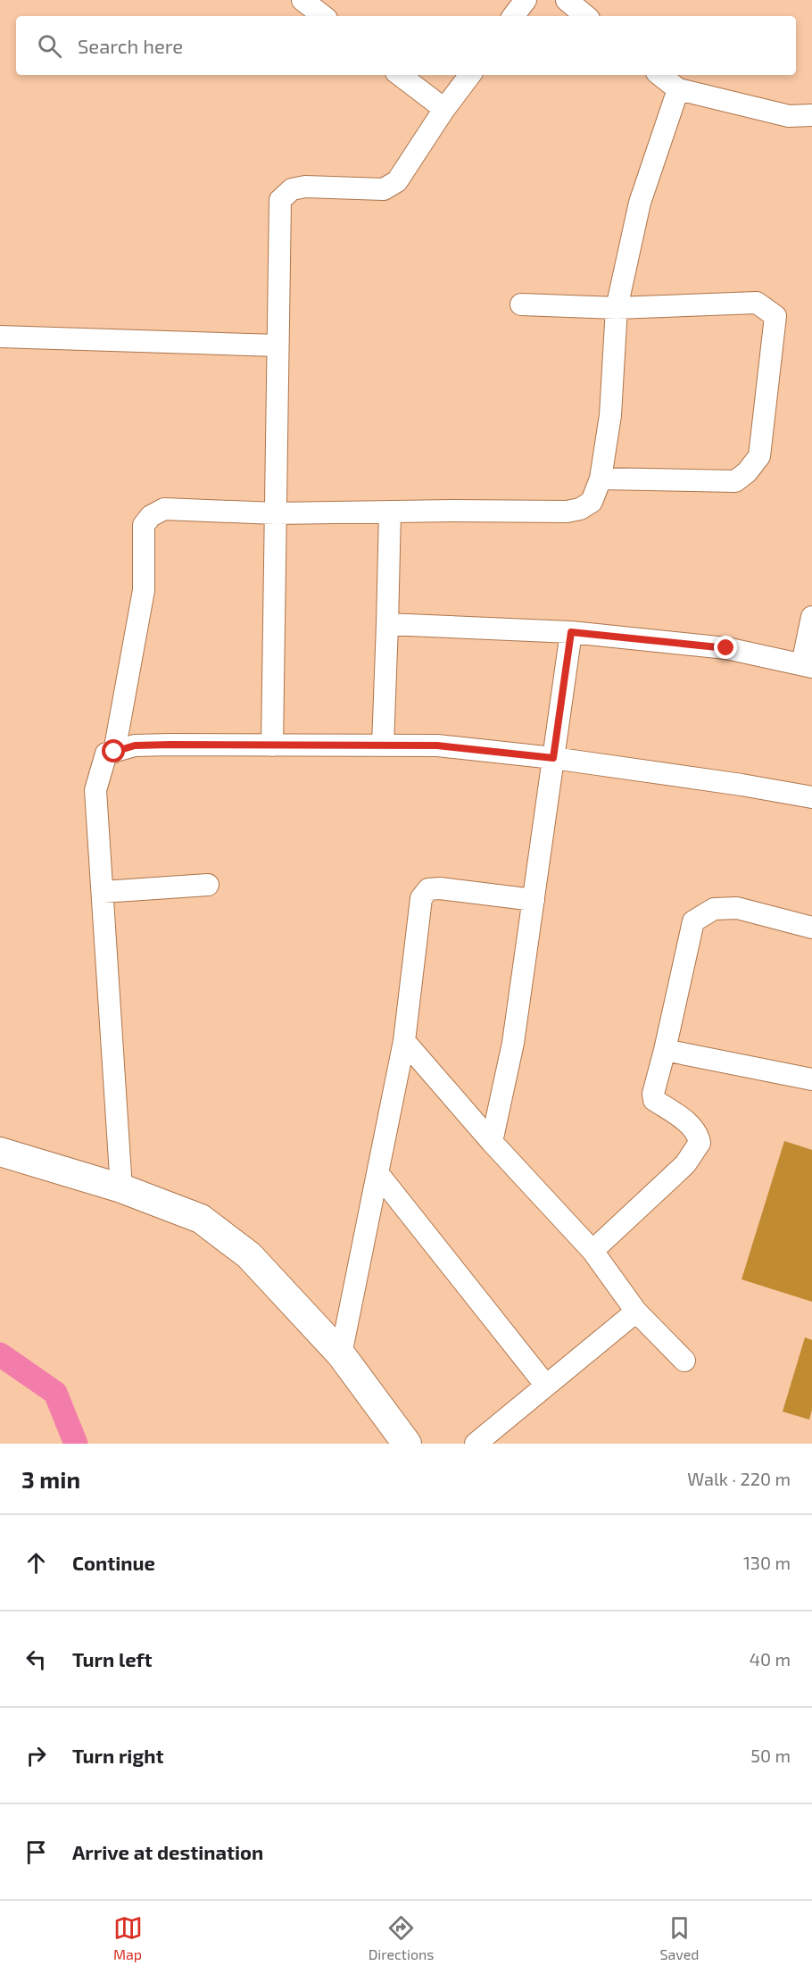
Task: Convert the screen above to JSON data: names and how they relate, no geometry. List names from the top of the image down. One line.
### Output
{"page":{"search":"Search here","heading":["3 min","Walk · 220 m"],"list":[["Continue","130 m"],["Turn left","40 m"],["Turn right","50 m"],"Arrive at destination"],"nav":["Map","Directions","Saved"]}}
